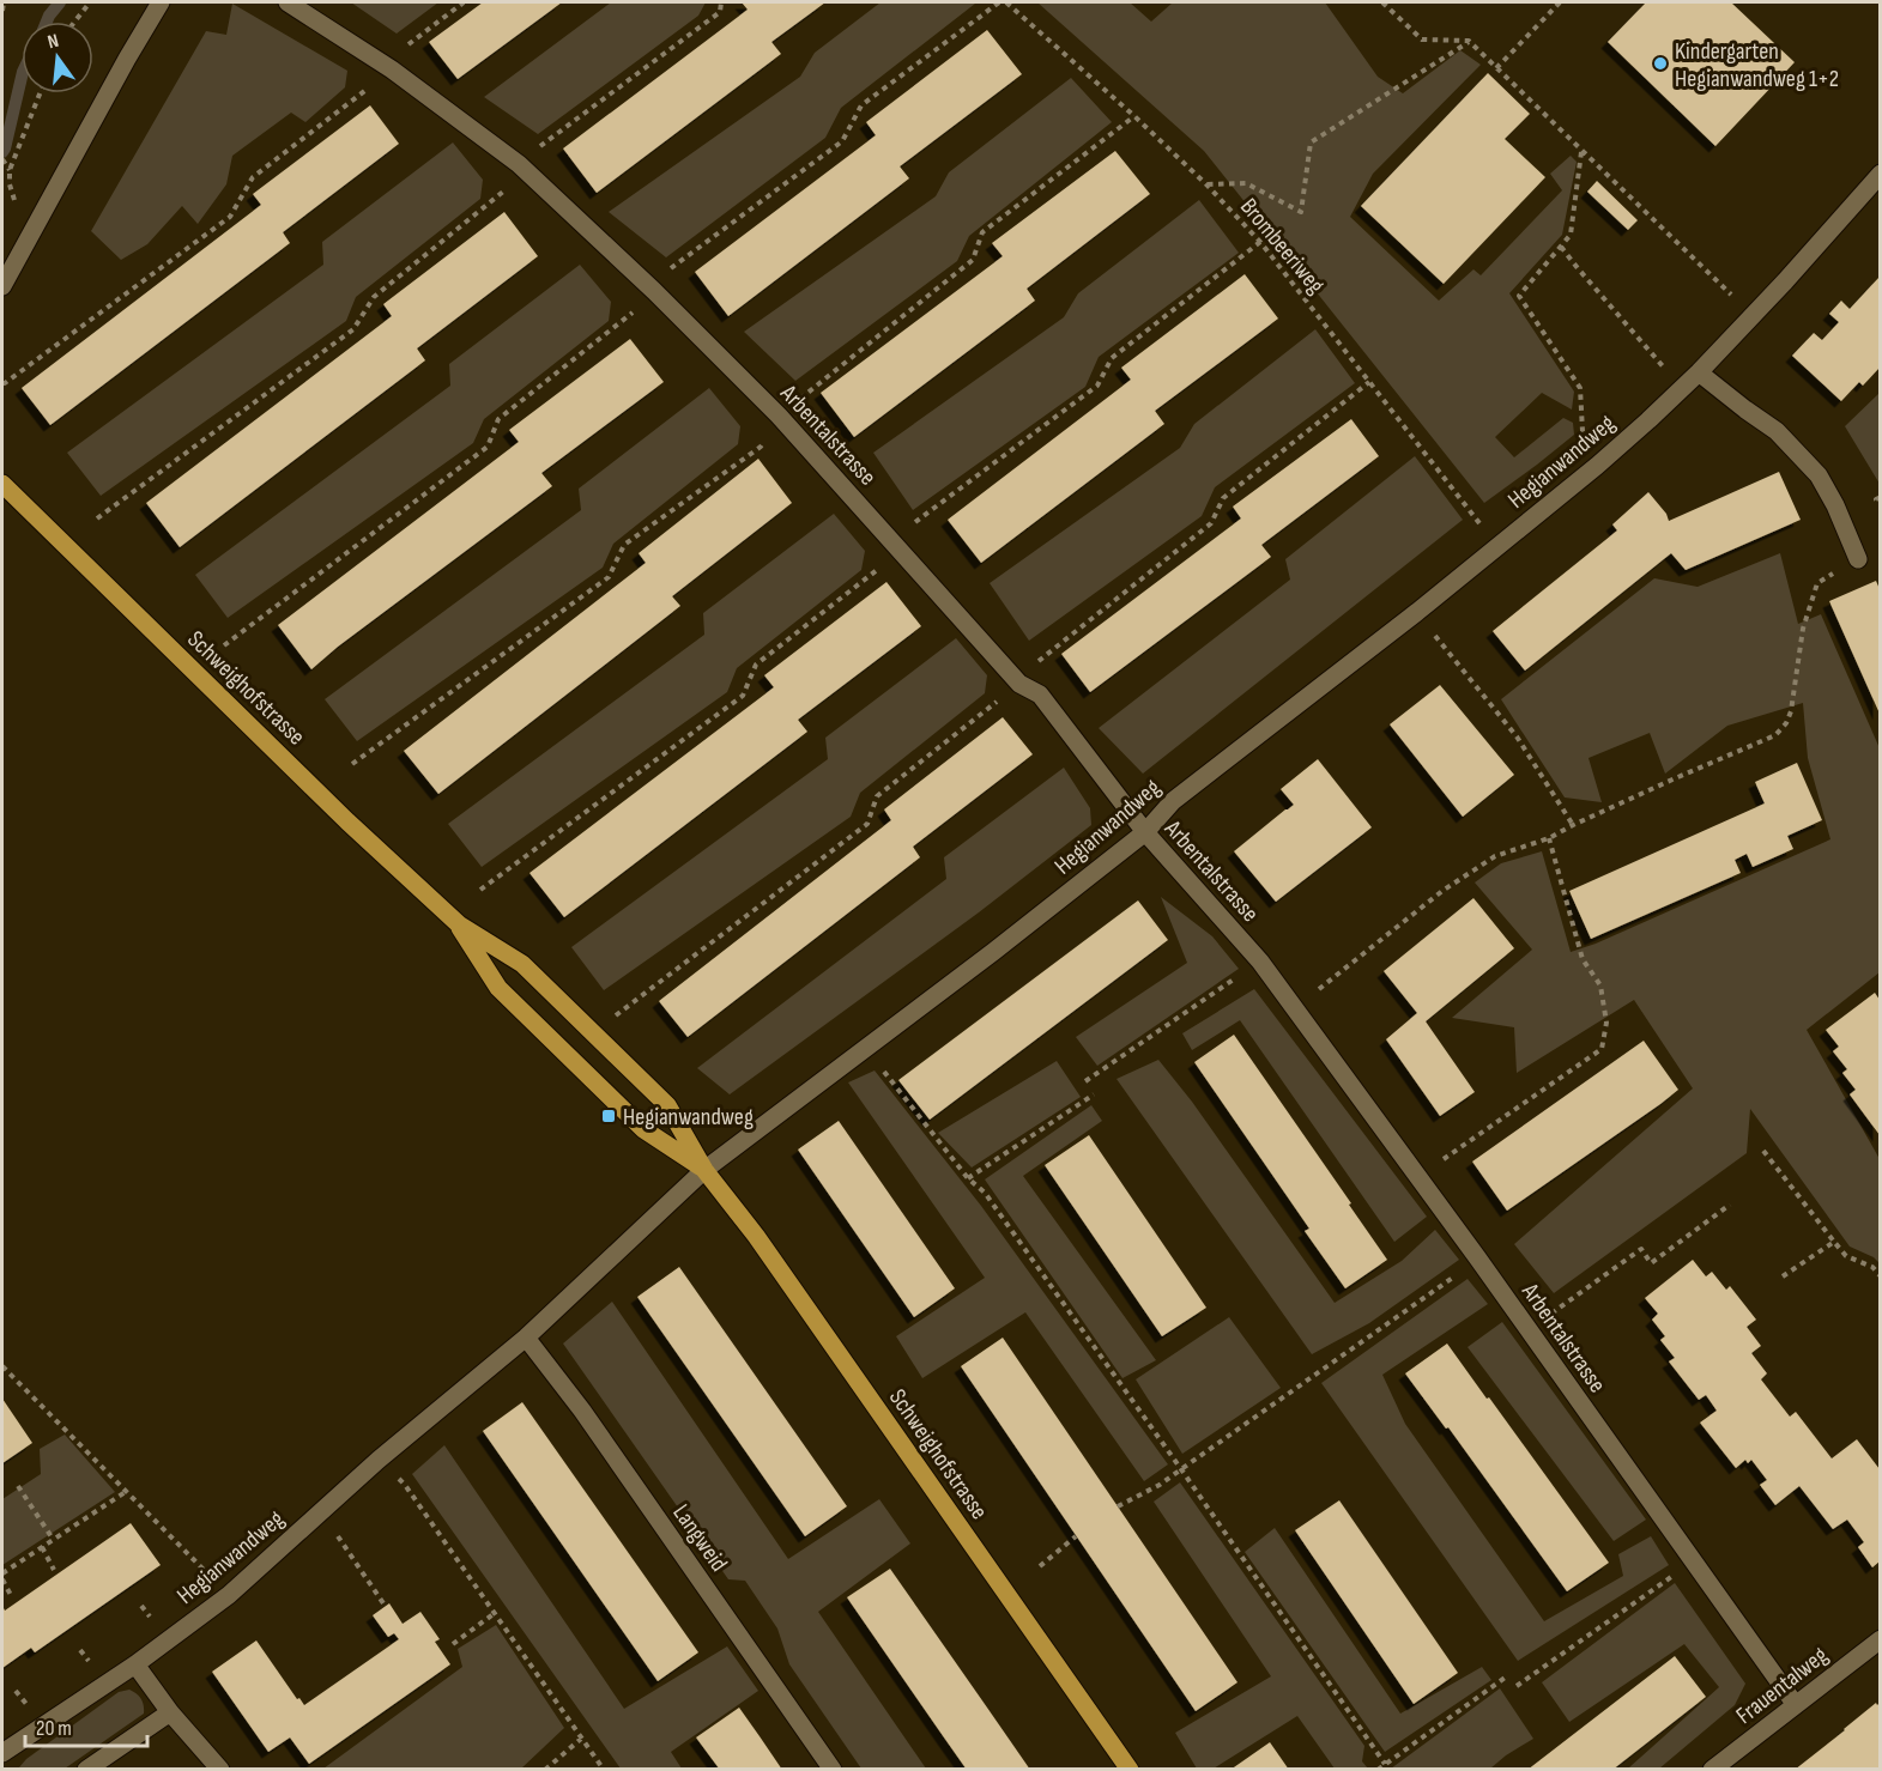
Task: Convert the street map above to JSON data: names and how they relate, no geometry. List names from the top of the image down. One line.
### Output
{"streets":{"main road":["Schweighofstrasse"],"street":["Arbentalstrasse","Hegianwandweg","Langweid","Frauentalweg"],"path":["Brombeeriweg"]},"crossings":[["Brombeeriweg","Hegianwandweg"],["Arbentalstrasse","Hegianwandweg"],["Arbentalstrasse","Frauentalweg"],["Hegianwandweg","Schweighofstrasse"],["Hegianwandweg","Langweid"]],"places":{"other":["Kindergarten Hegianwandweg 1+2"],"transit":["Hegianwandweg"]},"scale_bar":"20 m","north":"top"}
